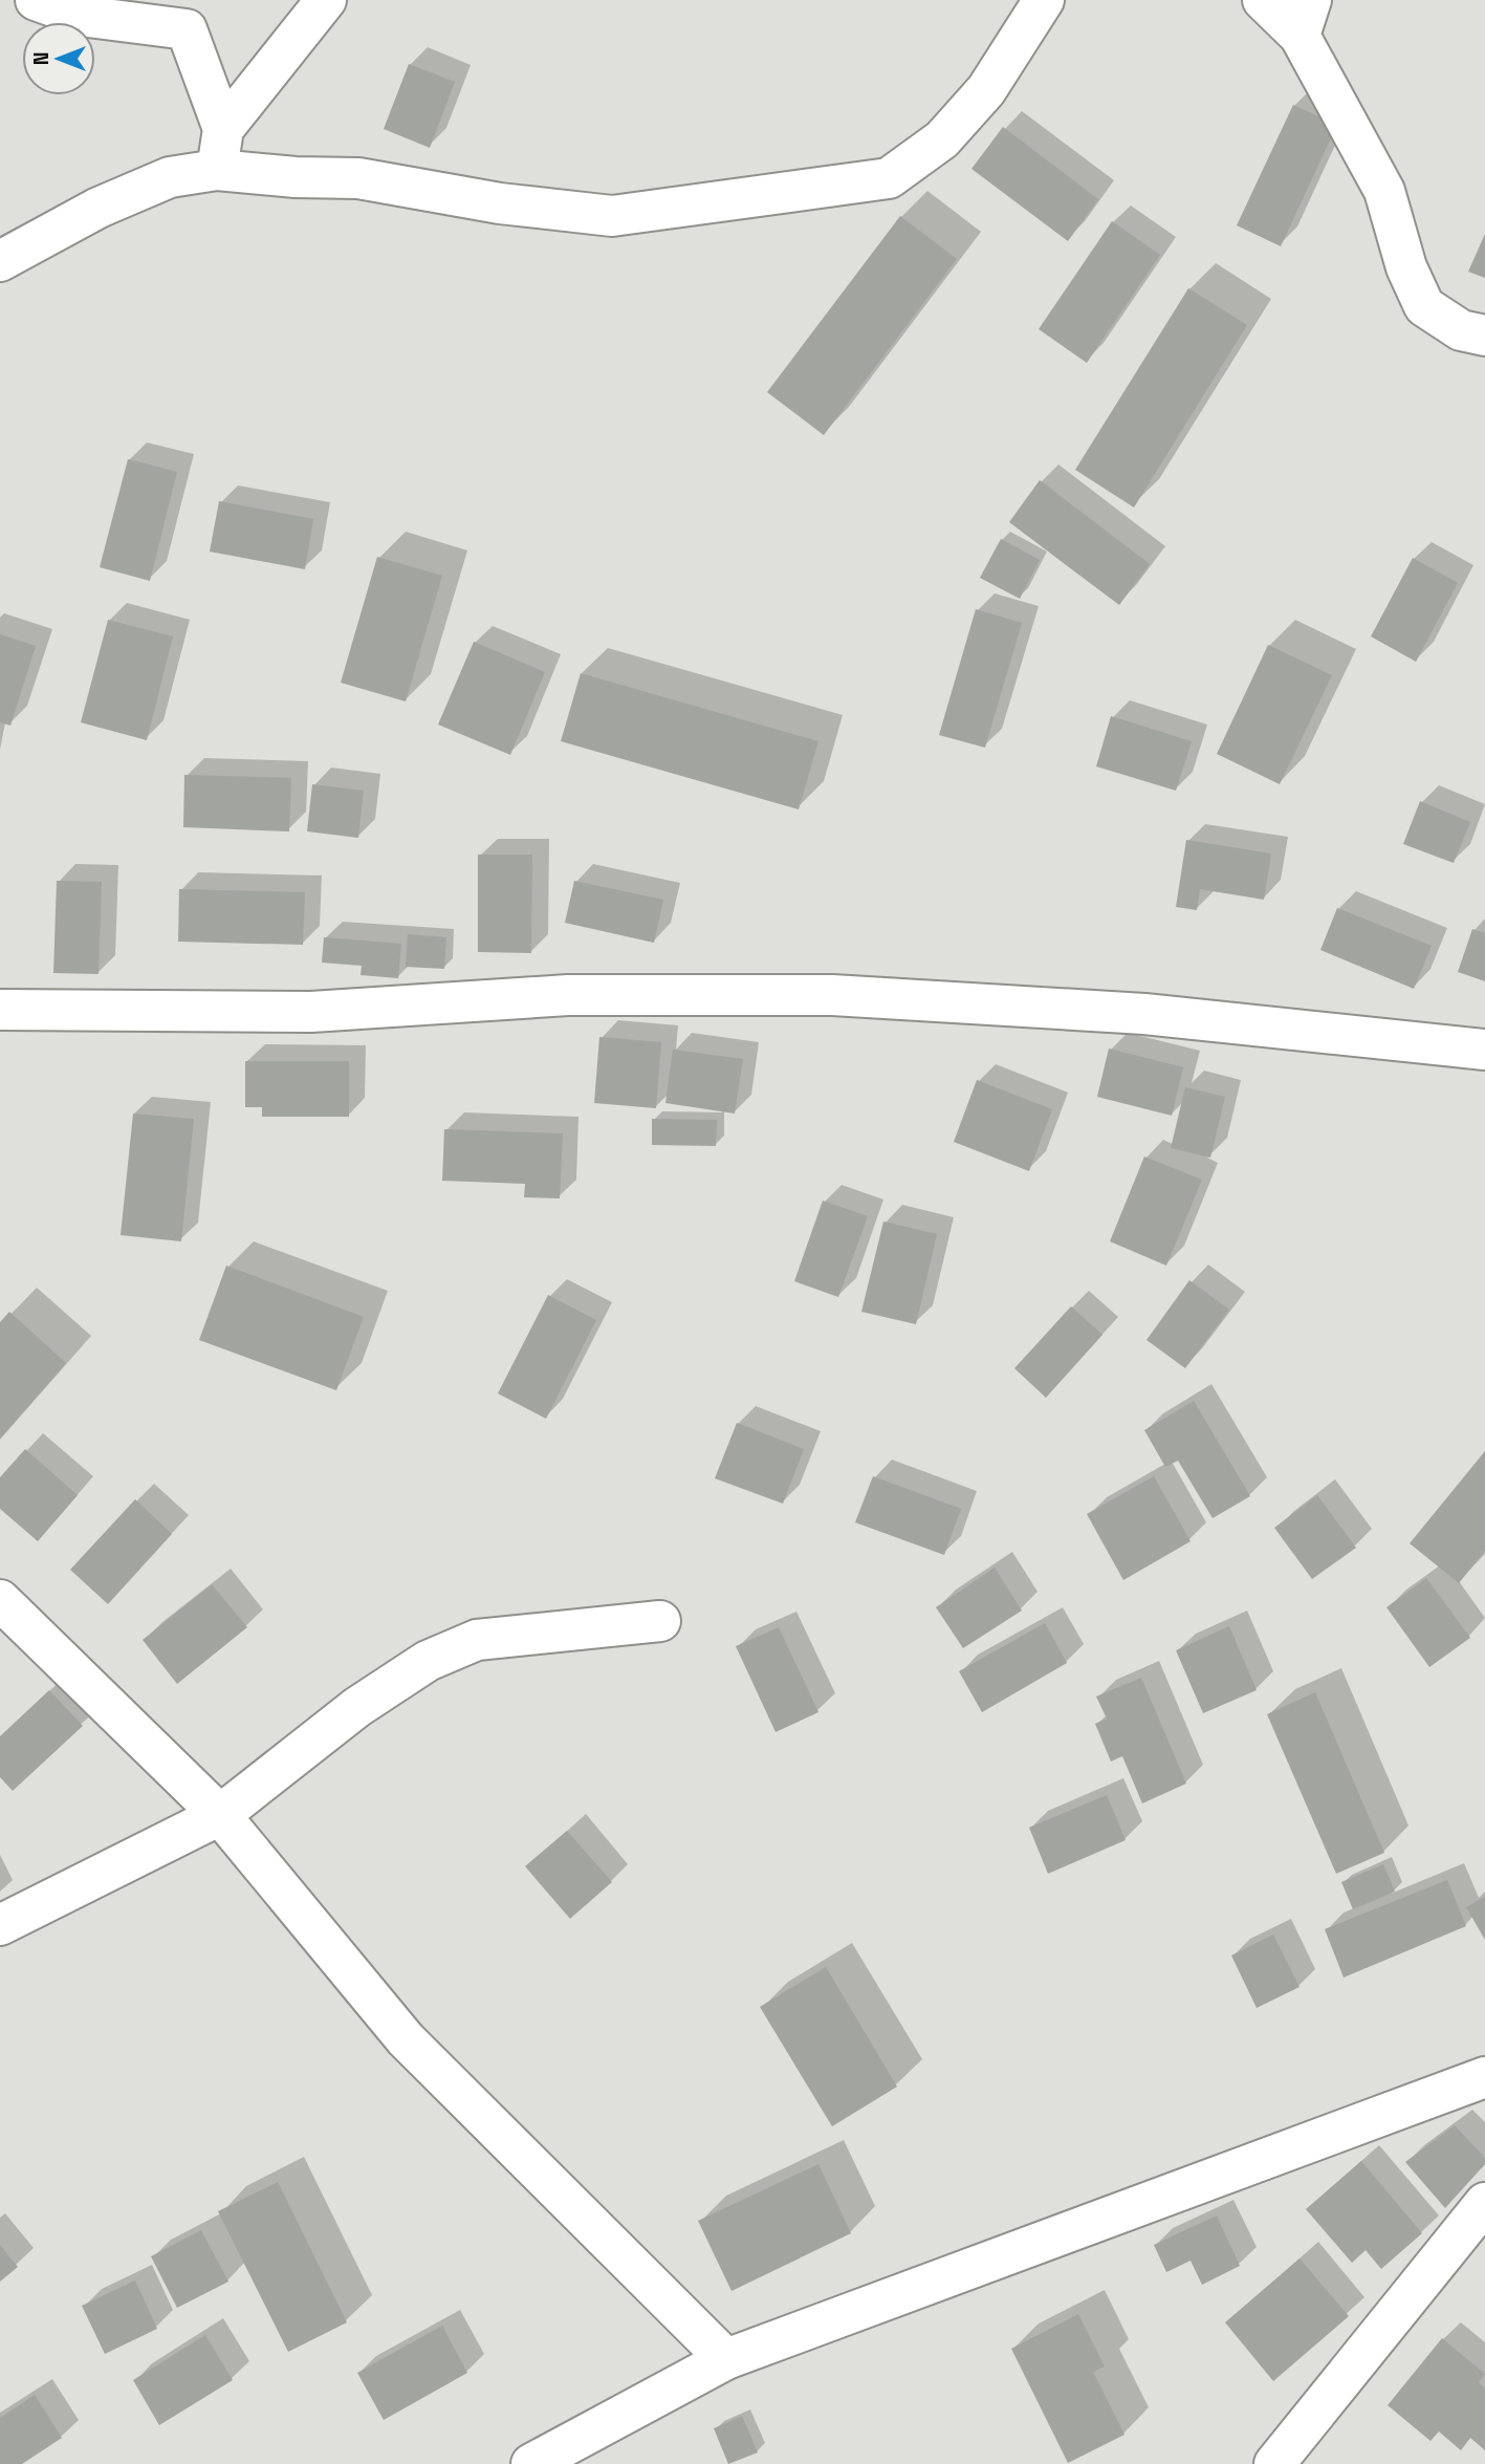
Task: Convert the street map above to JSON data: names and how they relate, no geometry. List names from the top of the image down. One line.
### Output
{"north":"left"}
